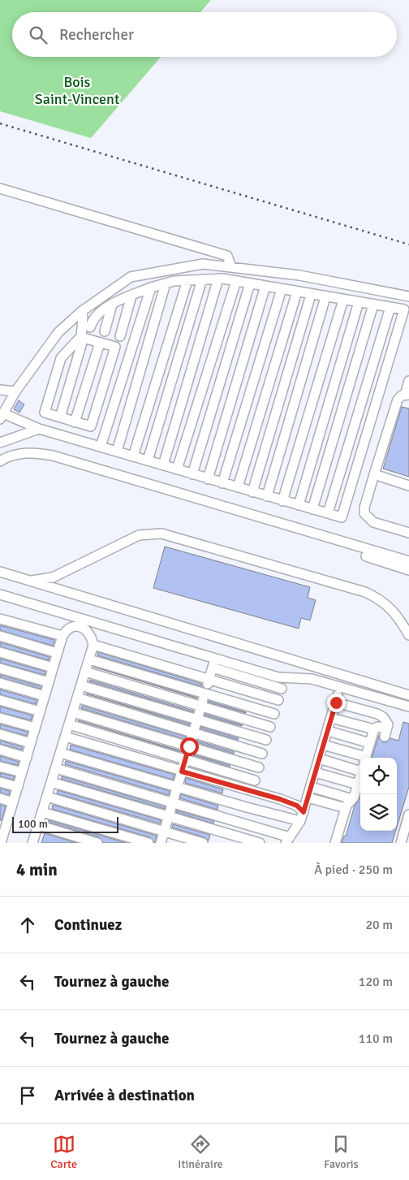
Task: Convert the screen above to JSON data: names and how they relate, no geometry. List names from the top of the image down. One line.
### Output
{"parks":["Bois Saint-Vincent"],"scale_bar":"100 m","page":{"search":"Rechercher","scale":"100 m","heading":["4 min","À pied · 250 m"],"list":[["Continuez","20 m"],["Tournez à gauche","120 m"],["Tournez à gauche","110 m"],"Arrivée à destination"],"nav":["Carte","Itinéraire","Favoris"]}}
